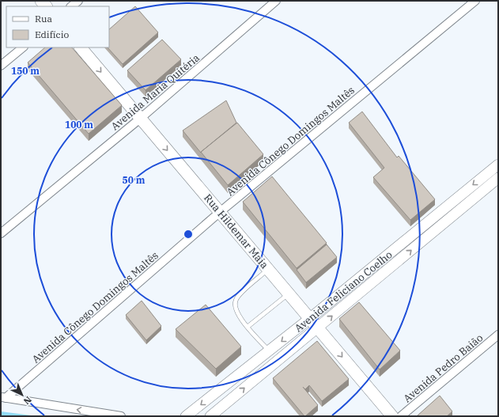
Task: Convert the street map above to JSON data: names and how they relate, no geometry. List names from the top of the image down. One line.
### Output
{"streets":{"main road":["Rua Hildemar Maia"],"street":["Avenida Maria Quitéria","Avenida Cônego Domingos Maltês","Avenida Feliciano Coelho","Avenida Pedro Baião"]},"crossings":[["Avenida Maria Quitéria","Rua Hildemar Maia"],["Avenida Cônego Domingos Maltês","Rua Hildemar Maia"],["Rua Hildemar Maia","Avenida Feliciano Coelho"]],"one_way":["Rua Hildemar Maia"],"legend":["Rua","Edifício"],"north":"bottom right","rings":["150 m","100 m","50 m"]}
